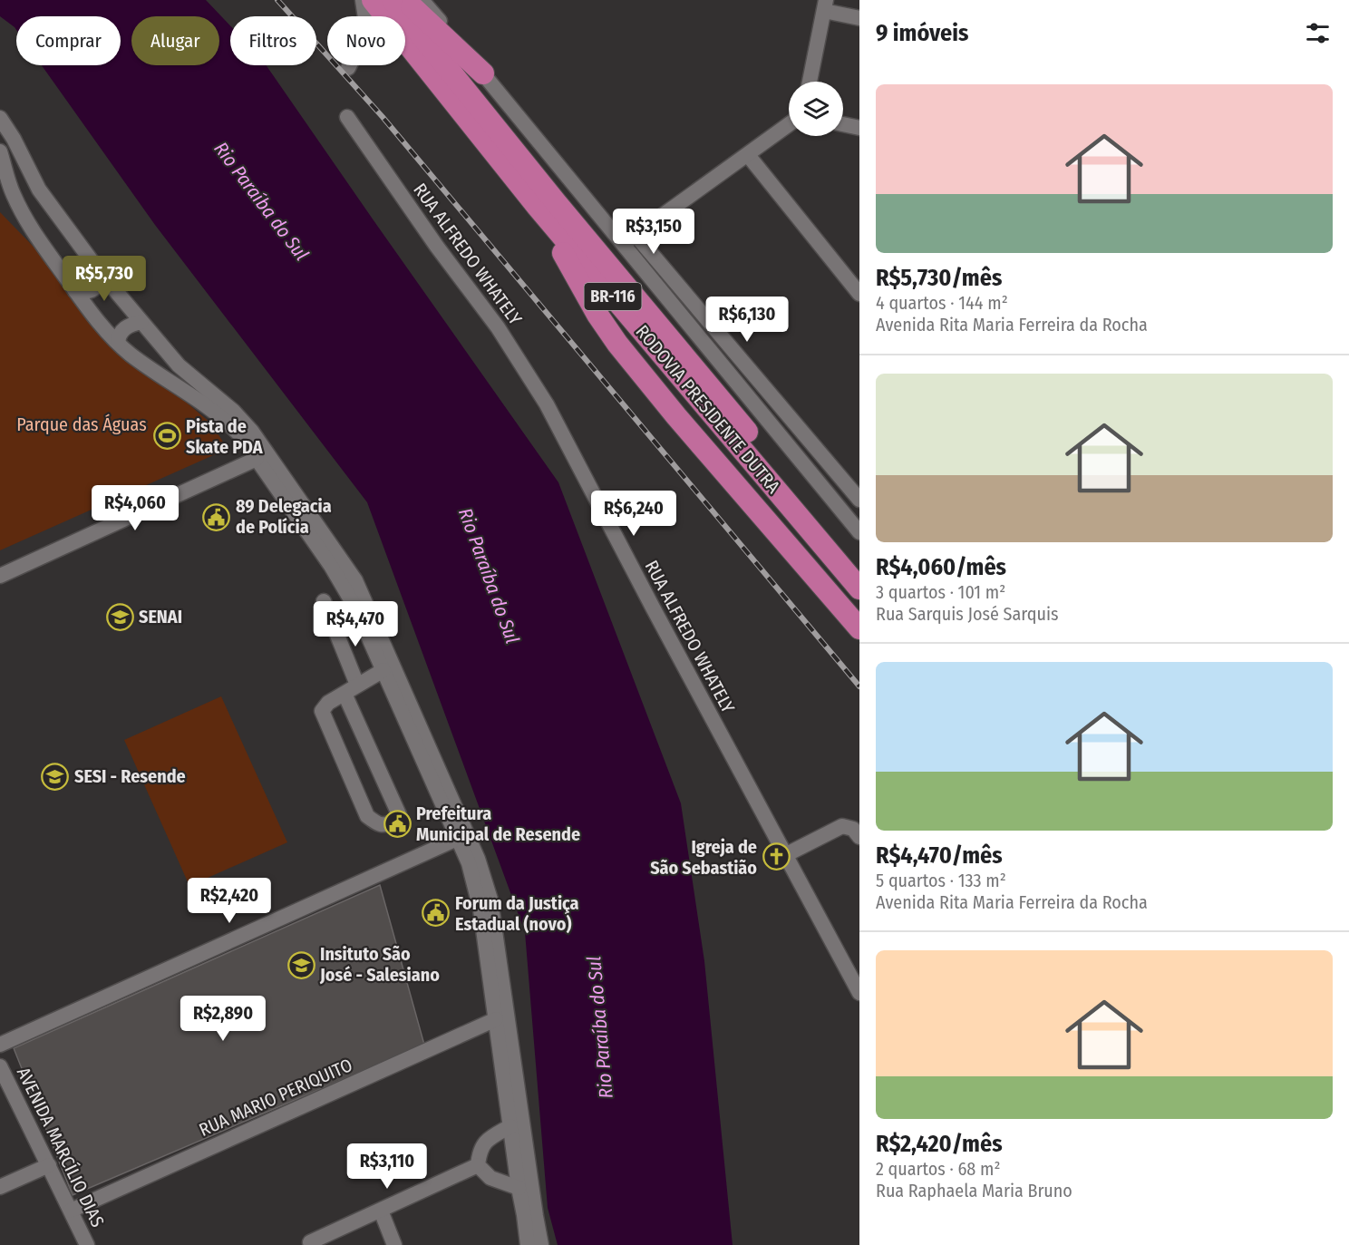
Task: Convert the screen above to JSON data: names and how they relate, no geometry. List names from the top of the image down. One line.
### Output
{"streets":{"highway":["BR-116","RODOVIA PRESIDENTE DUTRA"],"street":["RUA ALFREDO WHATELY","RUA MARIO PERIQUITO","AVENIDA MARCÍLIO DIAS"]},"crossings":[["RUA MARIO PERIQUITO","AVENIDA MARCÍLIO DIAS"]],"water":["Rio Paraíba do Sul"],"parks":["Parque das Águas"],"places":{"sports":["Pista de Skate PDA"],"public building":["89 Delegacia de Polícia","Prefeitura Municipal de Resende","Forum da Justiça Estadual (novo)"],"school or university":["SENAI","SESI - Resende","Insituto São José - Salesiano"],"church":["Igreja de São Sebastião"]},"page":{"heading":"9 imóveis","chip":["Comprar","Alugar","Filtros","Novo"],"list":[{"name":"R$5,730/mês","note":"4 quartos · 144 m² · Avenida Rita Maria Ferreira da Rocha"},{"name":"R$4,060/mês","note":"3 quartos · 101 m² · Rua Sarquis José Sarquis"},{"name":"R$4,470/mês","note":"5 quartos · 133 m² · Avenida Rita Maria Ferreira da Rocha"},{"name":"R$2,420/mês","note":"2 quartos · 68 m² · Rua Raphaela Maria Bruno"}],"price":["R$3,150","R$5,730","R$6,130","R$4,060","R$6,240","R$4,470","R$2,420","R$2,890","R$3,110"]}}
